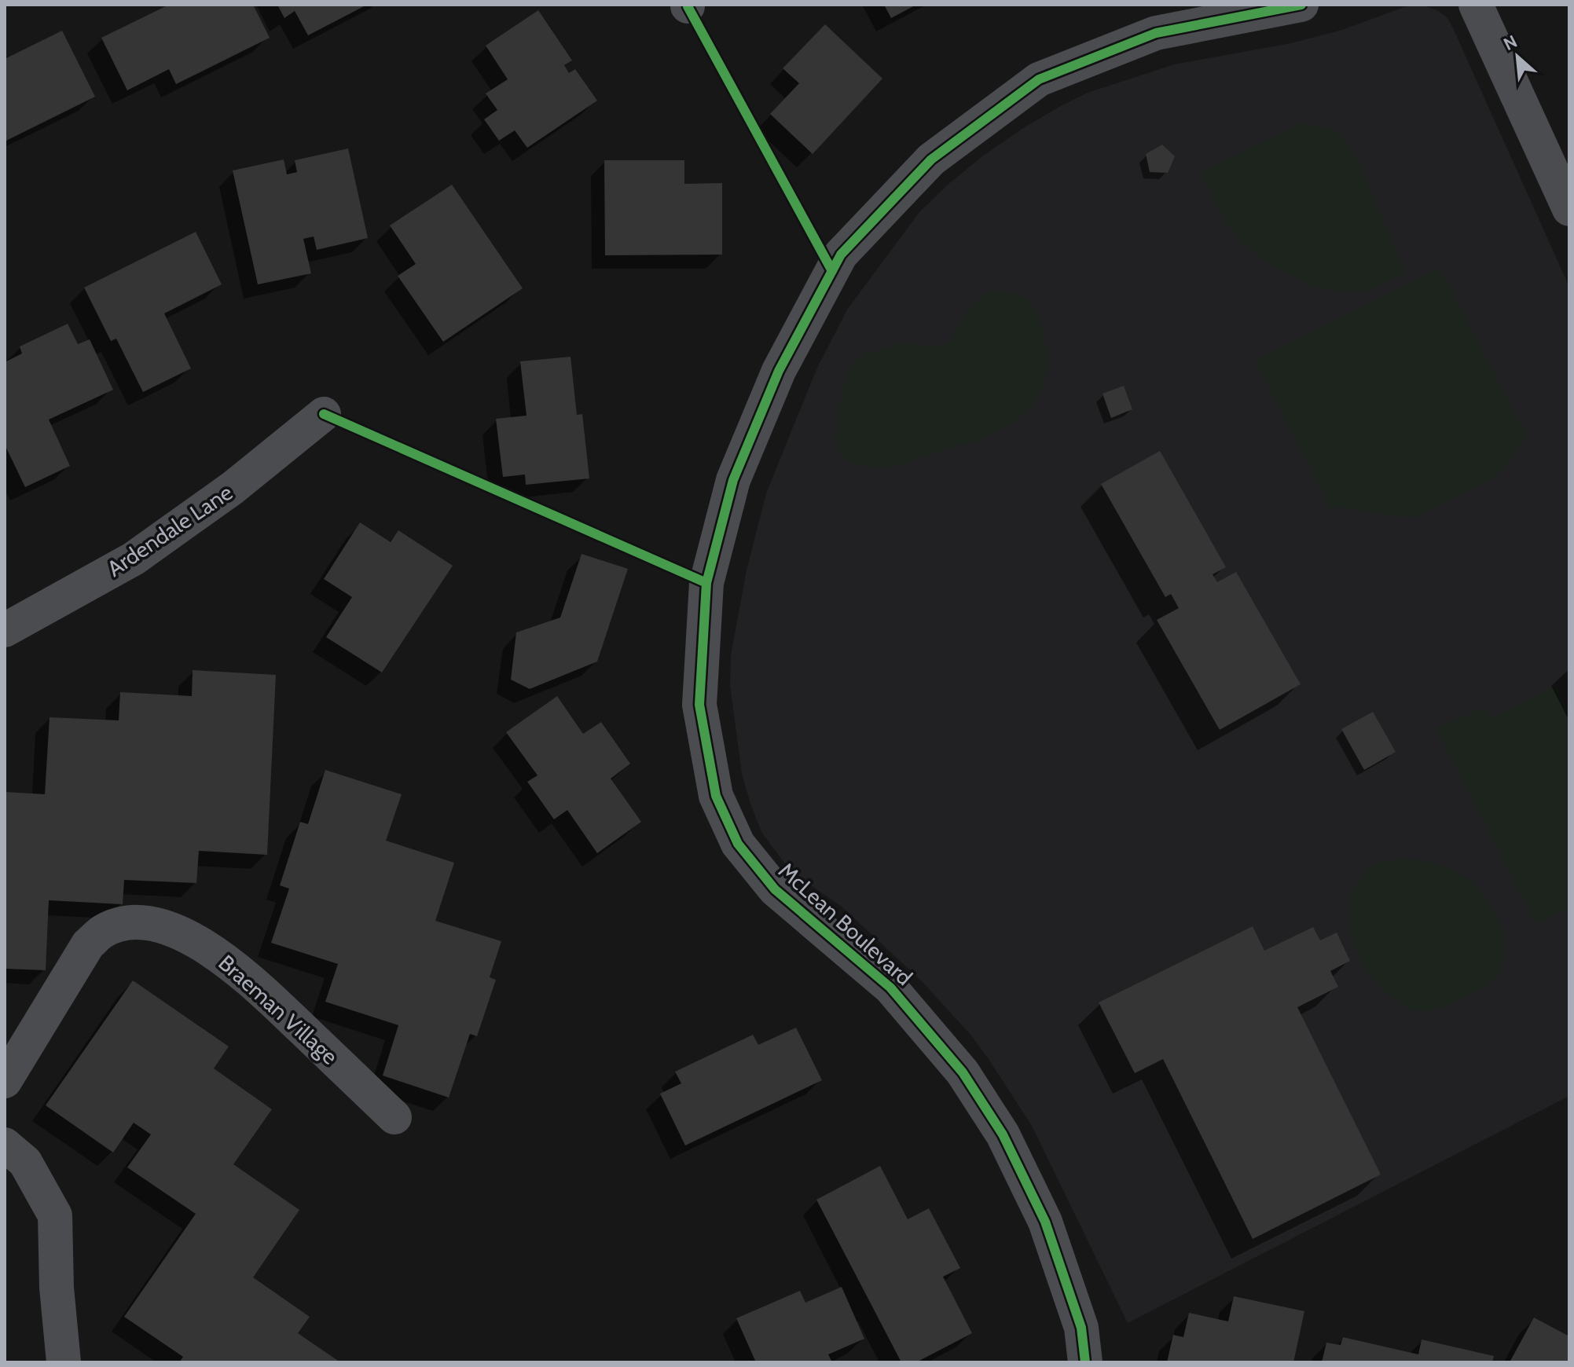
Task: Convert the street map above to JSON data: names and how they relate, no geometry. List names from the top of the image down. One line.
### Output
{"streets":{"street":["Ardendale Lane","McLean Boulevard","Braeman Village"]},"north":"top left"}
